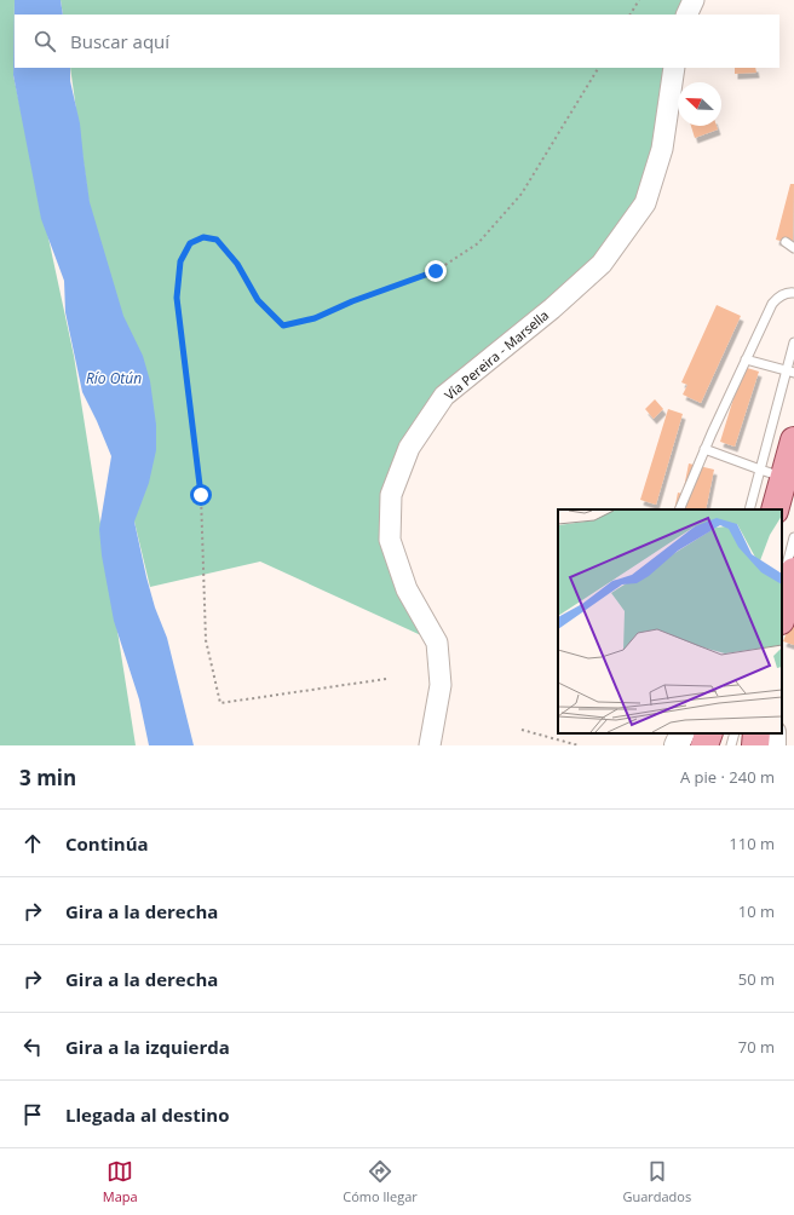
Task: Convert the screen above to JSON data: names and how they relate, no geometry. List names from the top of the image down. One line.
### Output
{"streets":{"street":["Vía Pereira - Marsella"]},"water":["Río Otún"],"north":"top left","page":{"search":"Buscar aquí","heading":["3 min","A pie · 240 m"],"list":[["Continúa","110 m"],["Gira a la derecha","10 m"],["Gira a la derecha","50 m"],["Gira a la izquierda","70 m"],"Llegada al destino"],"nav":["Mapa","Cómo llegar","Guardados"]}}
